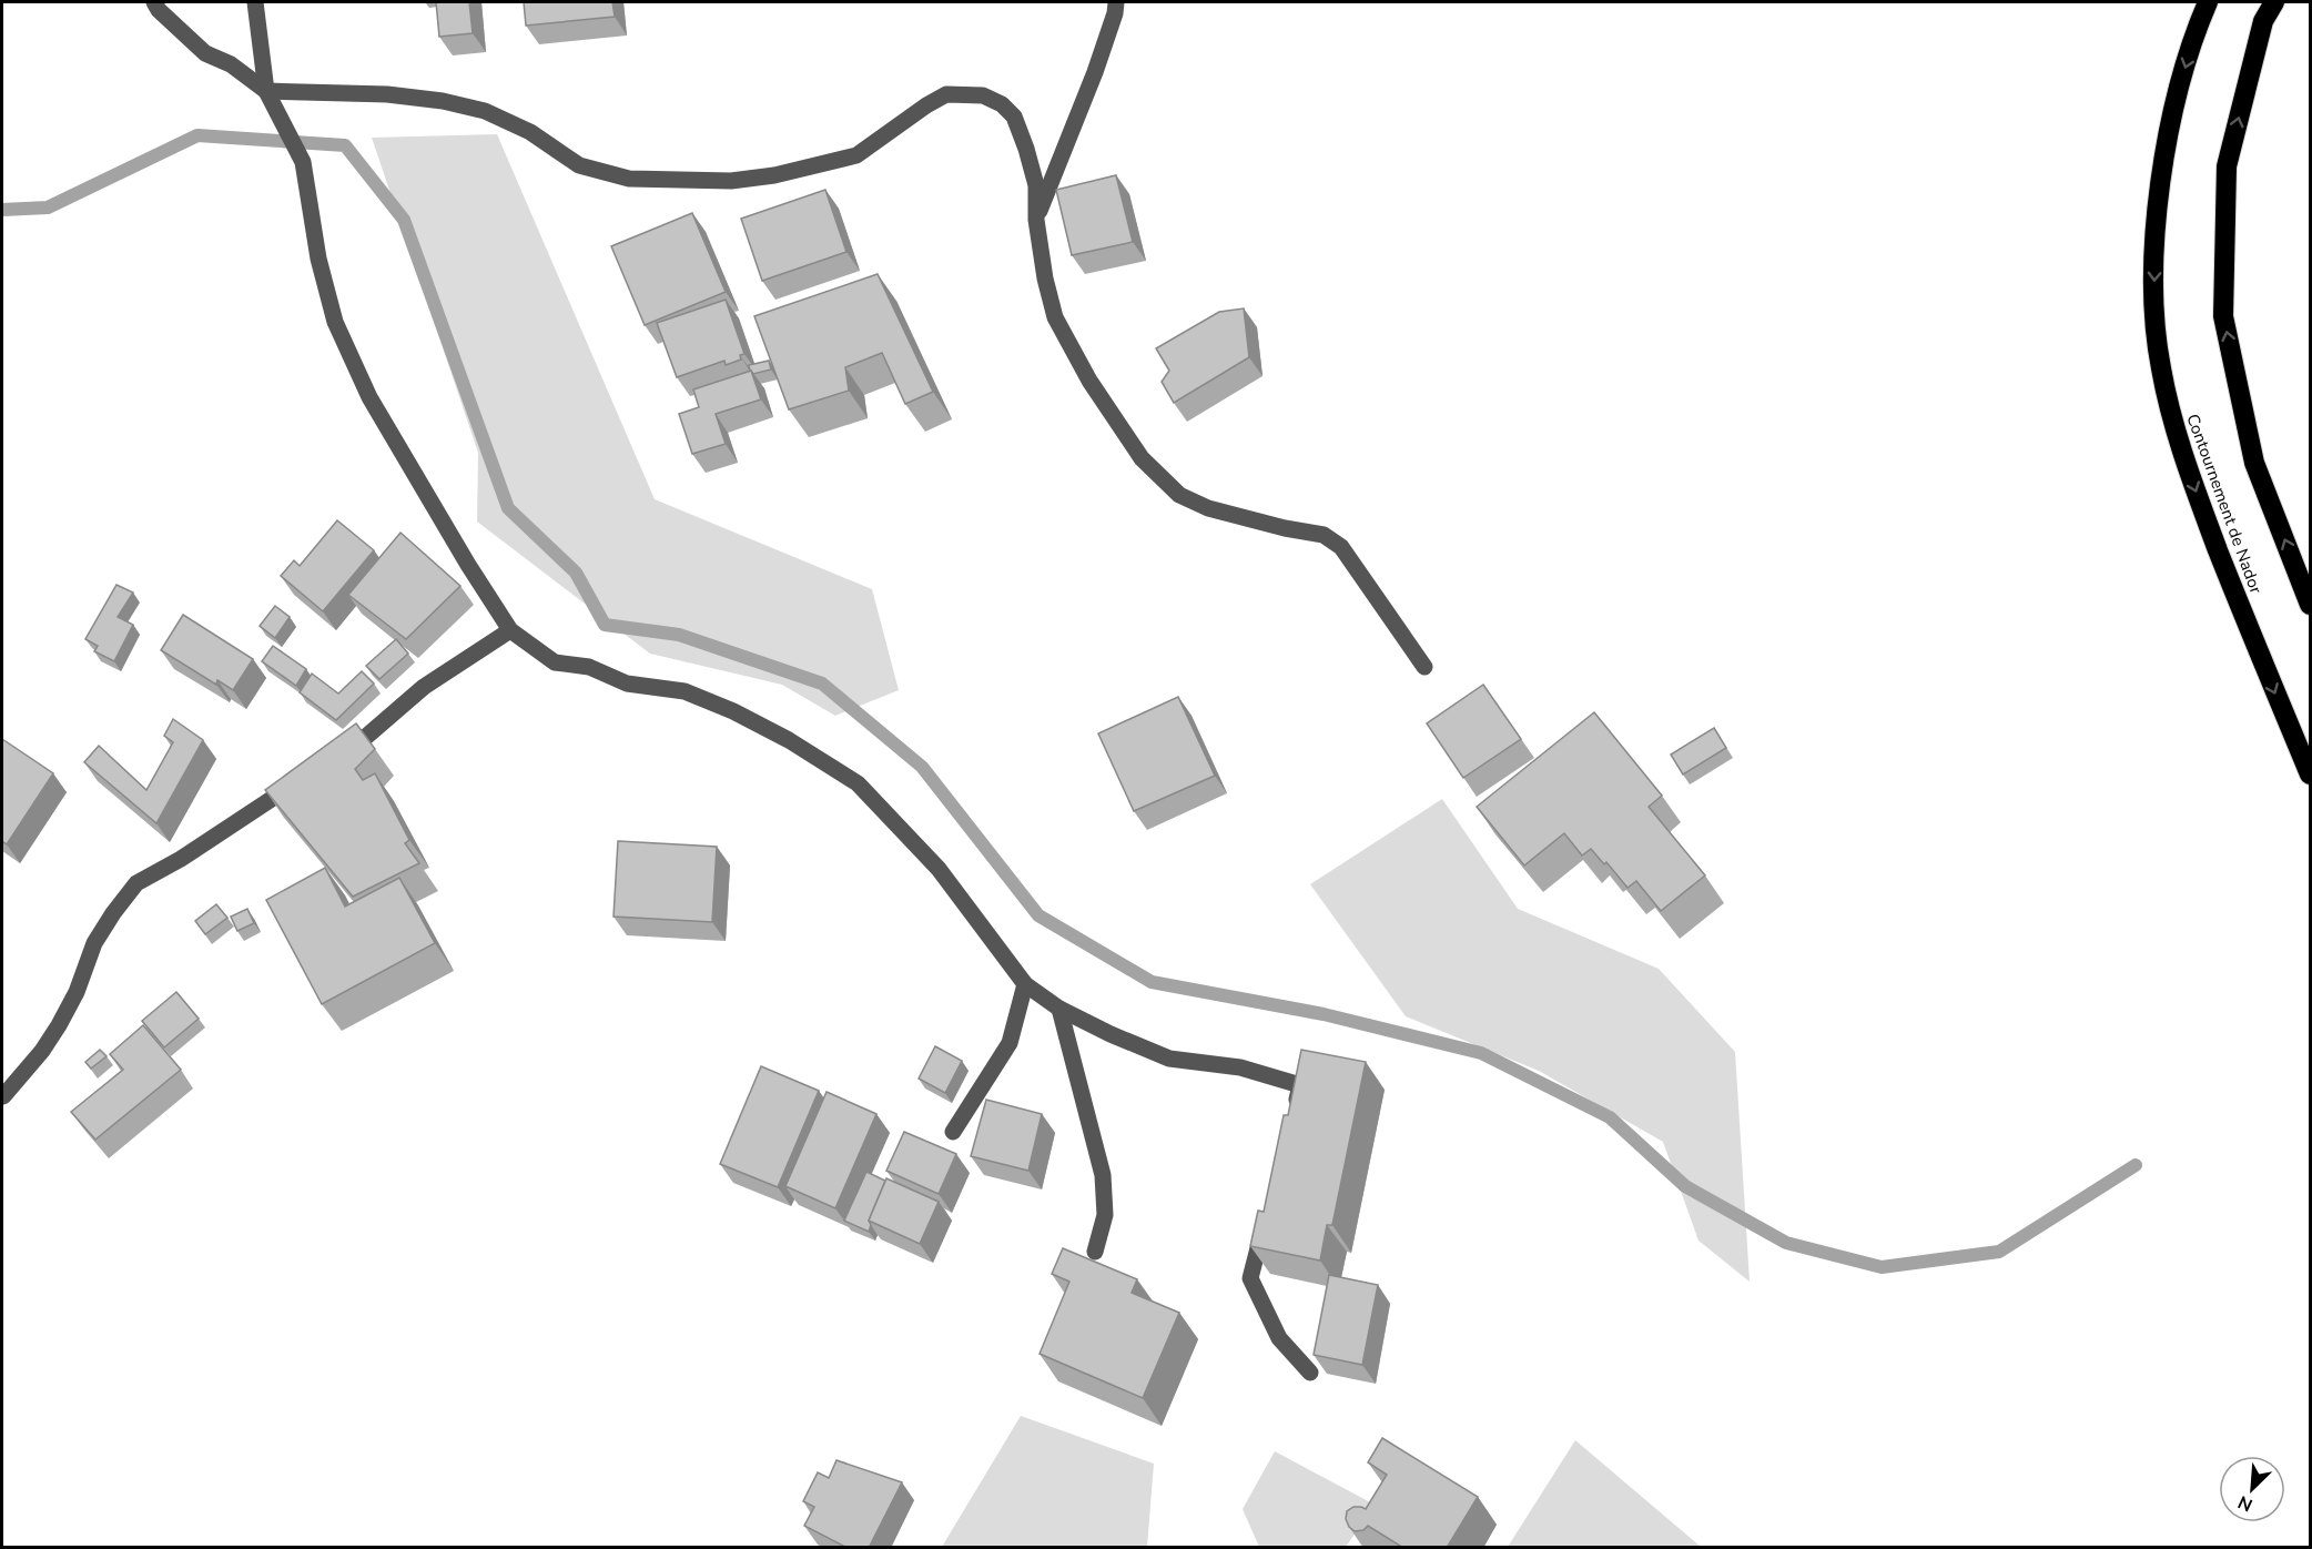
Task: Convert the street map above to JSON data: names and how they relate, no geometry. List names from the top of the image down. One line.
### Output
{"streets":{"highway":["Contournement de Nador"]},"north":"bottom left"}
